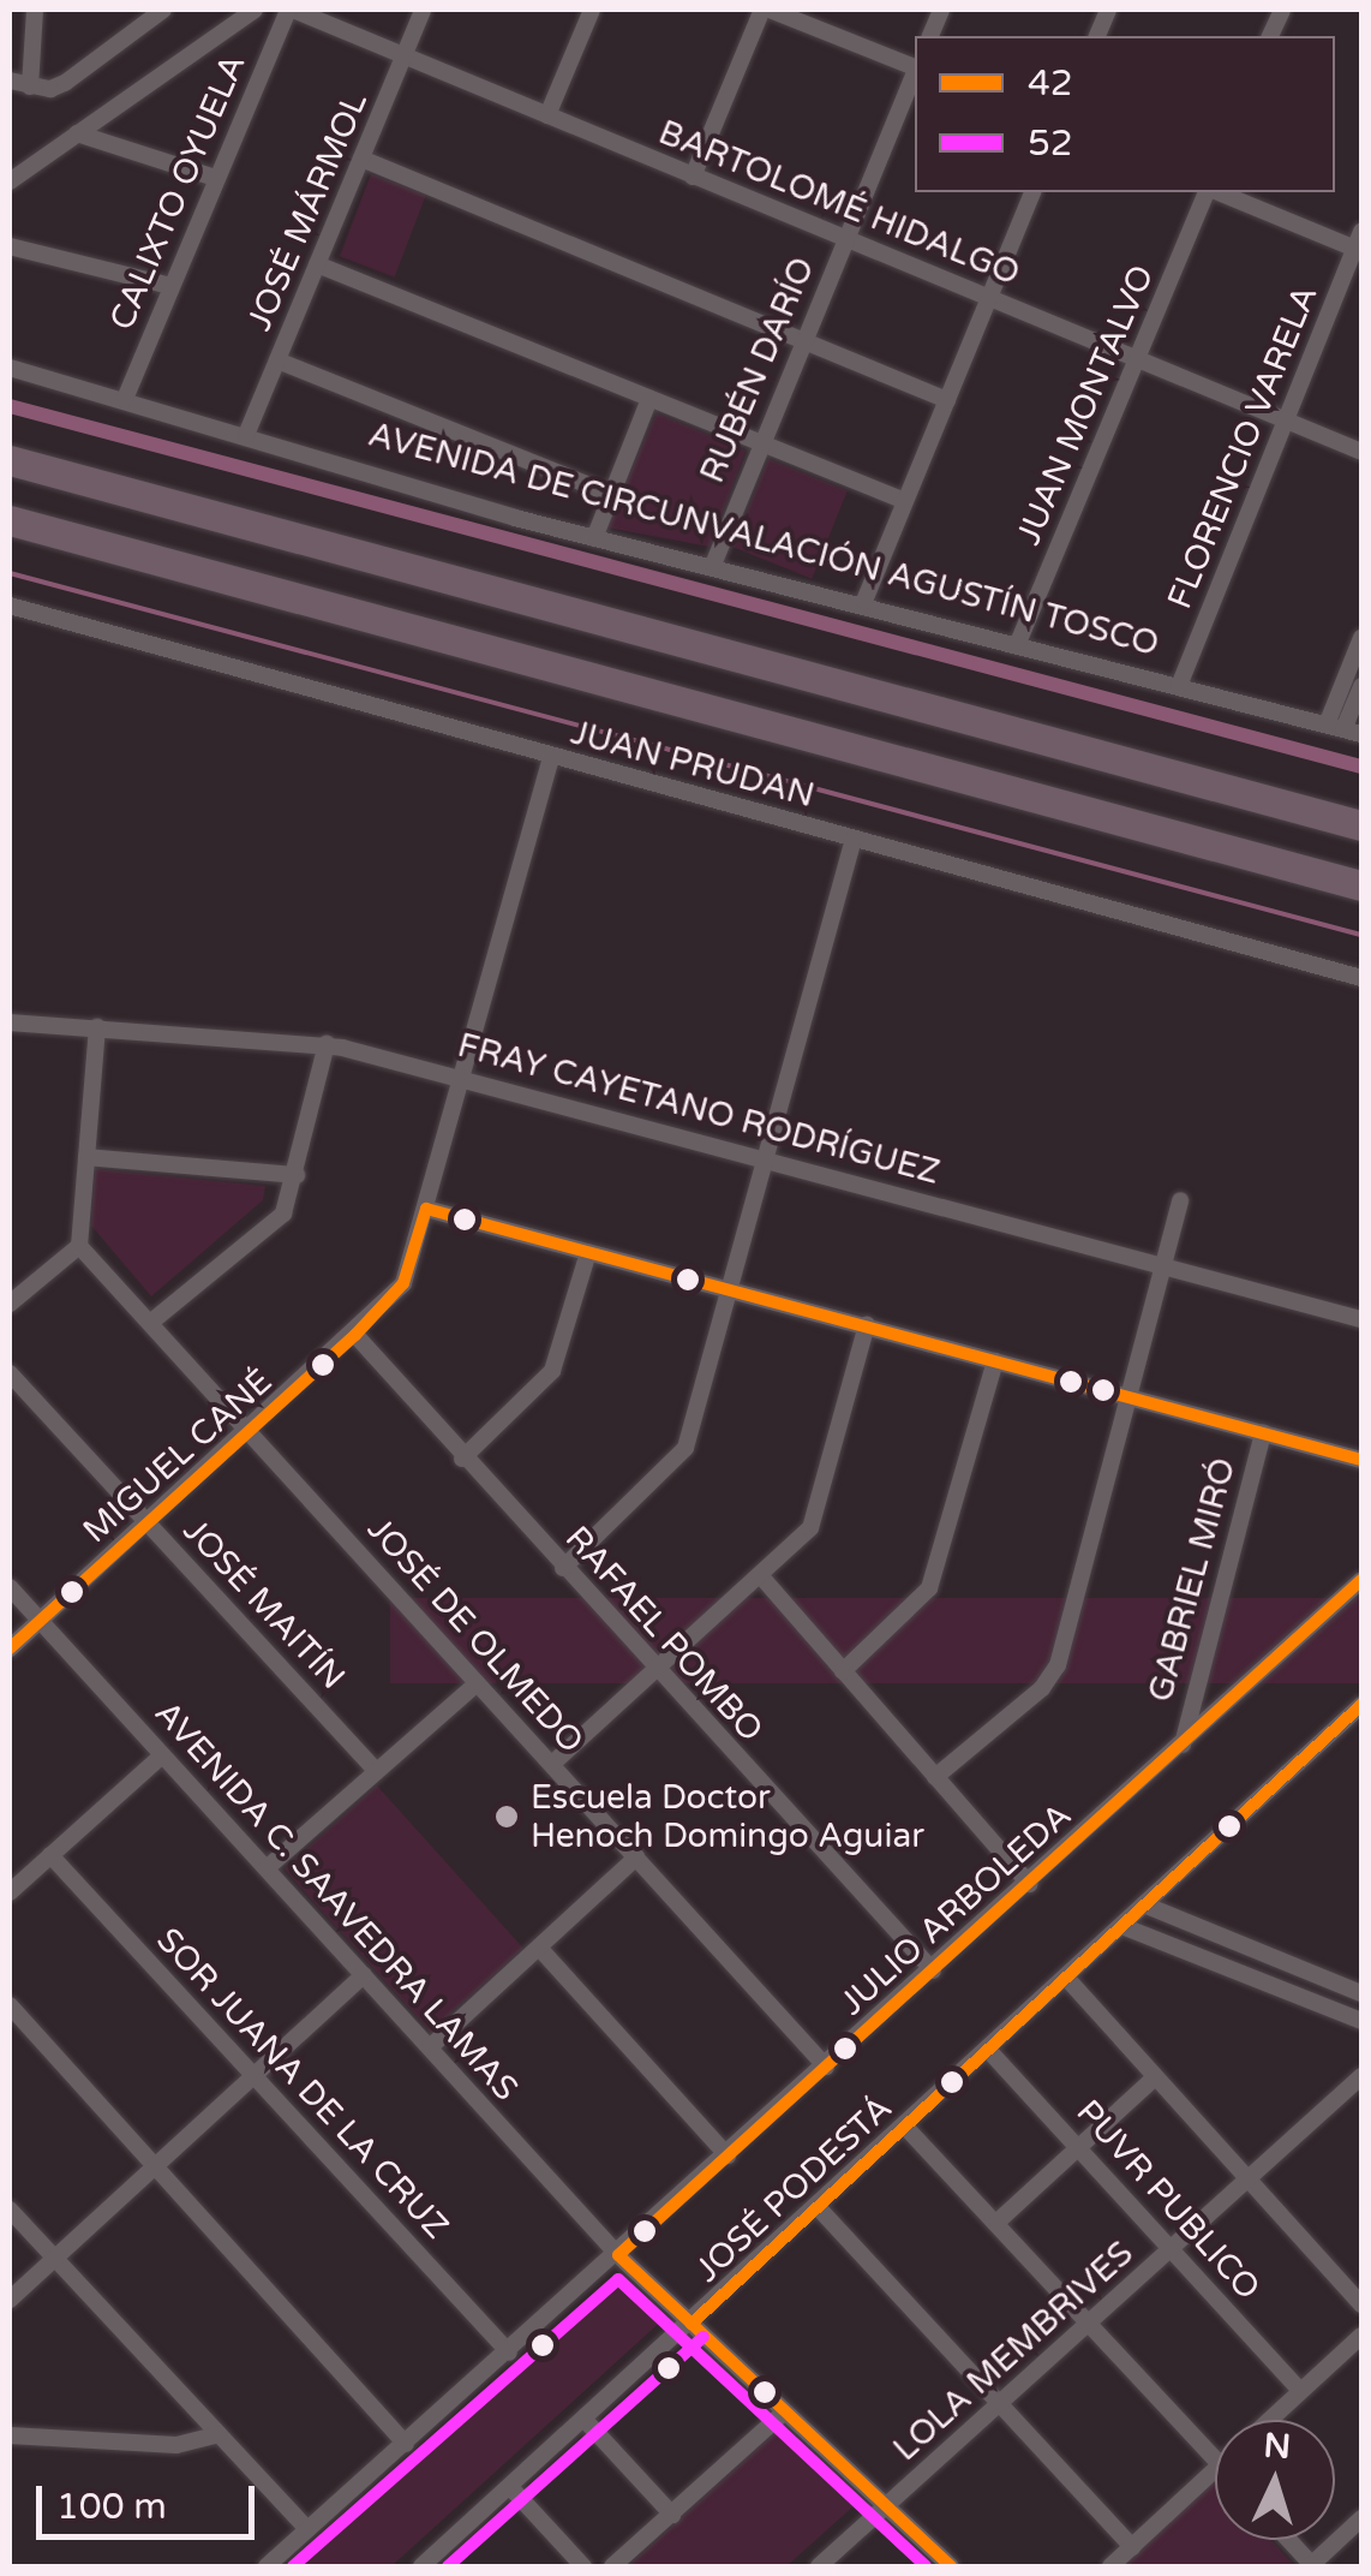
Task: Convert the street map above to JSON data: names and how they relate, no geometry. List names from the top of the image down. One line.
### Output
{"streets":{"street":["CALIXTO OYUELA","BARTOLOMÉ HIDALGO","JOSÉ MÁRMOL","RUBÉN DARÍO","JUAN MONTALVO","FLORENCIO VARELA","AVENIDA DE CIRCUNVALACIÓN AGUSTÍN TOSCO","JUAN PRUDAN","FRAY CAYETANO RODRÍGUEZ","MIGUEL CANÉ","GABRIEL MIRÓ","JOSÉ MAITÍN","RAFAEL POMBO","JOSÉ DE OLMEDO","AVENIDA C. SAAVEDRA LAMAS","JULIO ARBOLEDA","SOR JUANA DE LA CRUZ","JOSÉ PODESTÁ","PUVR PUBLICO","LOLA MEMBRIVES"]},"crossings":[["CALIXTO OYUELA","BARTOLOMÉ HIDALGO"],["CALIXTO OYUELA","AVENIDA DE CIRCUNVALACIÓN AGUSTÍN TOSCO"],["BARTOLOMÉ HIDALGO","JOSÉ MÁRMOL"],["BARTOLOMÉ HIDALGO","RUBÉN DARÍO"],["BARTOLOMÉ HIDALGO","JUAN MONTALVO"],["BARTOLOMÉ HIDALGO","FLORENCIO VARELA"],["JOSÉ MÁRMOL","AVENIDA DE CIRCUNVALACIÓN AGUSTÍN TOSCO"],["RUBÉN DARÍO","AVENIDA DE CIRCUNVALACIÓN AGUSTÍN TOSCO"],["JUAN MONTALVO","AVENIDA DE CIRCUNVALACIÓN AGUSTÍN TOSCO"],["FLORENCIO VARELA","AVENIDA DE CIRCUNVALACIÓN AGUSTÍN TOSCO"],["JUAN PRUDAN","MIGUEL CANÉ"],["FRAY CAYETANO RODRÍGUEZ","MIGUEL CANÉ"],["MIGUEL CANÉ","JOSÉ MAITÍN"],["MIGUEL CANÉ","RAFAEL POMBO"],["MIGUEL CANÉ","JOSÉ DE OLMEDO"],["MIGUEL CANÉ","AVENIDA C. SAAVEDRA LAMAS"],["GABRIEL MIRÓ","JULIO ARBOLEDA"],["RAFAEL POMBO","JULIO ARBOLEDA"],["JOSÉ DE OLMEDO","JULIO ARBOLEDA"],["AVENIDA C. SAAVEDRA LAMAS","JULIO ARBOLEDA"],["AVENIDA C. SAAVEDRA LAMAS","JOSÉ PODESTÁ"],["AVENIDA C. SAAVEDRA LAMAS","LOLA MEMBRIVES"],["JULIO ARBOLEDA","SOR JUANA DE LA CRUZ"],["JOSÉ PODESTÁ","PUVR PUBLICO"],["PUVR PUBLICO","LOLA MEMBRIVES"]],"places":["Escuela Doctor Henoch Domingo Aguiar"],"lines":["transit line 42","transit line 52"],"legend":["42","52"],"scale_bar":"100 m","north":"top"}
